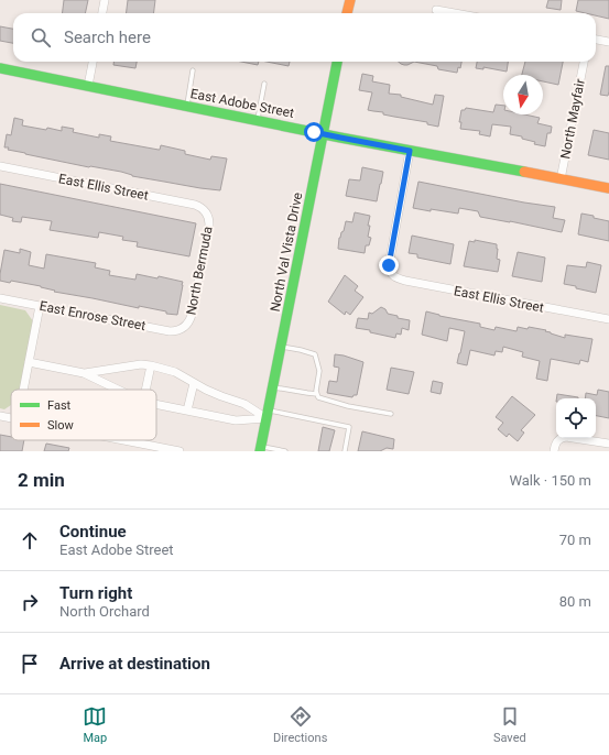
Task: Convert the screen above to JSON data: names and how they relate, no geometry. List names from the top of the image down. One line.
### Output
{"streets":{"street":["East Adobe Street","North Mayfair","East Ellis Street","North Val Vista Drive","North Bermuda","East Enrose Street"]},"crossings":[["East Adobe Street","North Mayfair"],["East Adobe Street","East Ellis Street"],["East Adobe Street","North Val Vista Drive"],["East Ellis Street","North Bermuda"],["North Bermuda","East Enrose Street"]],"legend":["Fast","Slow"],"north":"bottom","page":{"search":"Search here","heading":["2 min","Walk · 150 m"],"list":[["Continue","East Adobe Street","70 m"],["Turn right","North Orchard","80 m"],"Arrive at destination"],"nav":["Map","Directions","Saved"]}}
